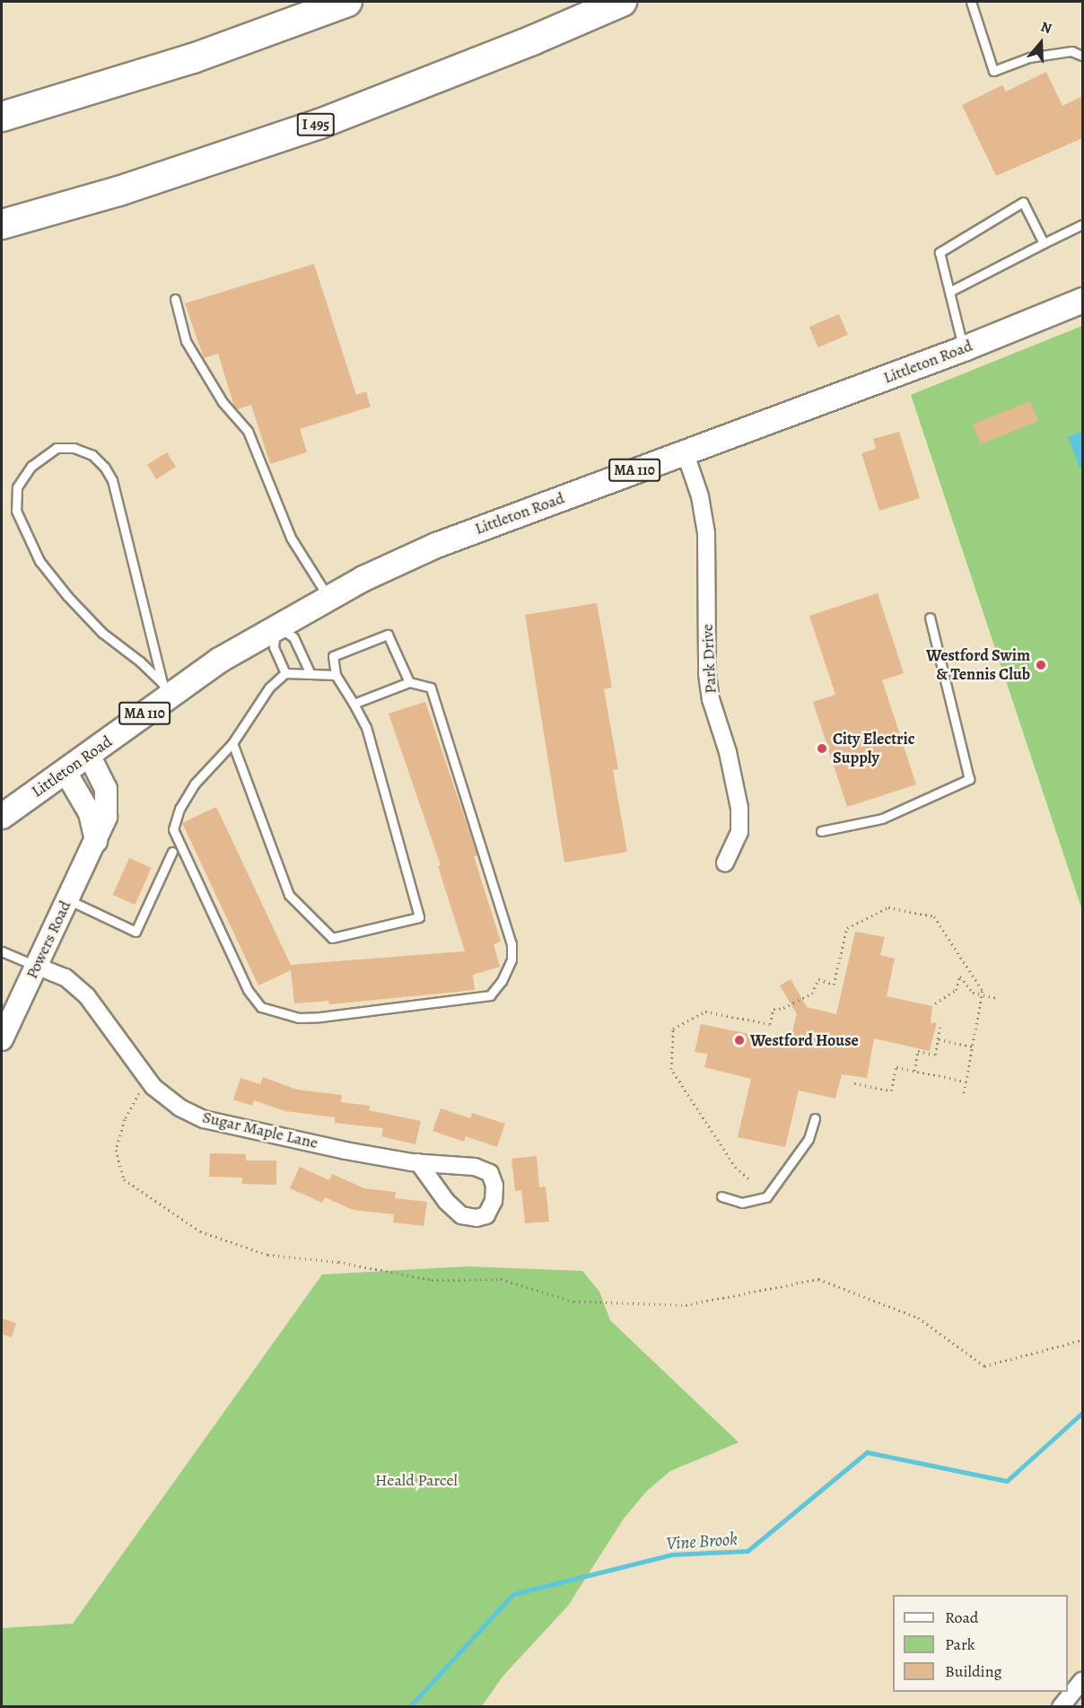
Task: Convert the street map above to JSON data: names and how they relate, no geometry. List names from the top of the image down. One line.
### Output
{"streets":{"highway":["I 495"],"main road":["Littleton Road","MA 110","Powers Road"],"street":["Park Drive","Sugar Maple Lane"]},"crossings":[["Littleton Road","Park Drive"],["Littleton Road","Powers Road"],["Powers Road","Sugar Maple Lane"]],"water":["Vine Brook"],"parks":["Heald Parcel"],"places":["Westford Swim & Tennis Club","City Electric Supply","Westford House"],"legend":["Road","Park","Building"],"north":"top"}
